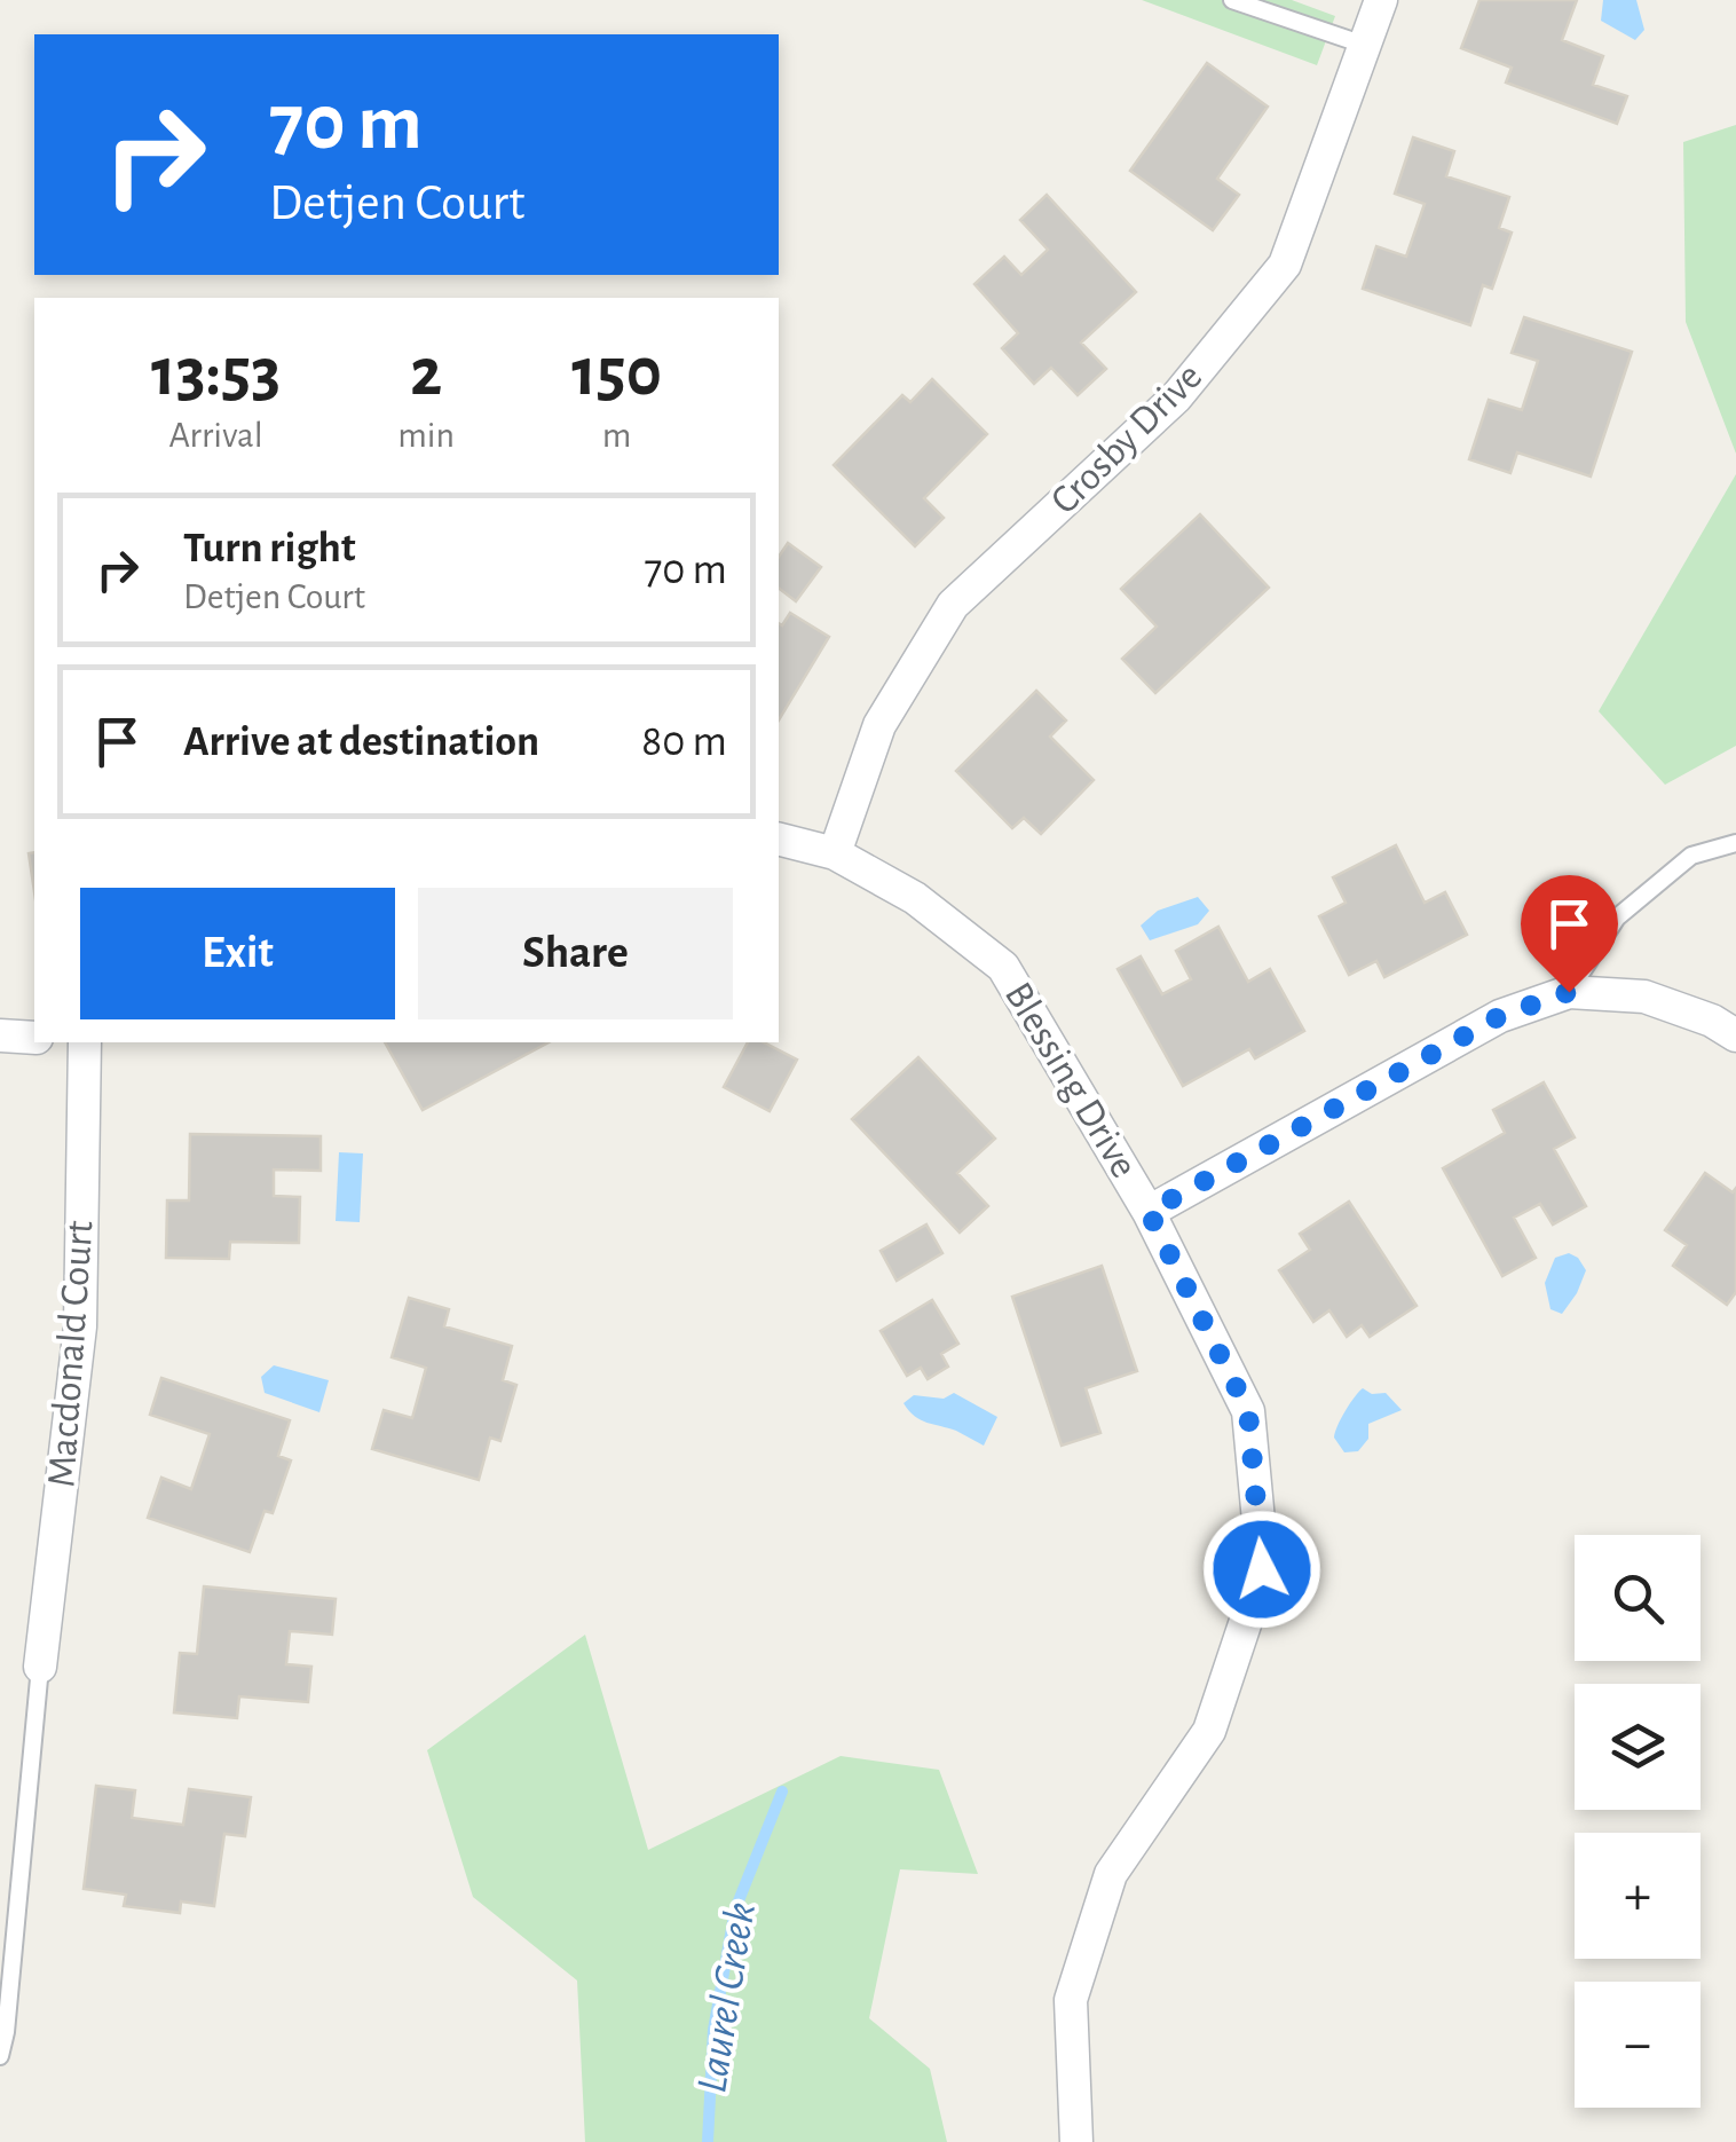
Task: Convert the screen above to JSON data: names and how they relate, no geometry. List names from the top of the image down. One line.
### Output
{"streets":{"street":["Crosby Drive","Blessing Drive","Macdonald Court"]},"crossings":[["Crosby Drive","Blessing Drive"]],"water":["Laurel Creek"],"page":{"turn":["70 m","Detjen Court"],"eta":["13:53","Arrival","2","min","150","m"],"list":[{"name":"Turn right","note":"Detjen Court","value":"70 m"},{"name":"Arrive at destination","value":"80 m"}],"buttons":["Exit","Share"],"map_buttons":["+","−"]}}
